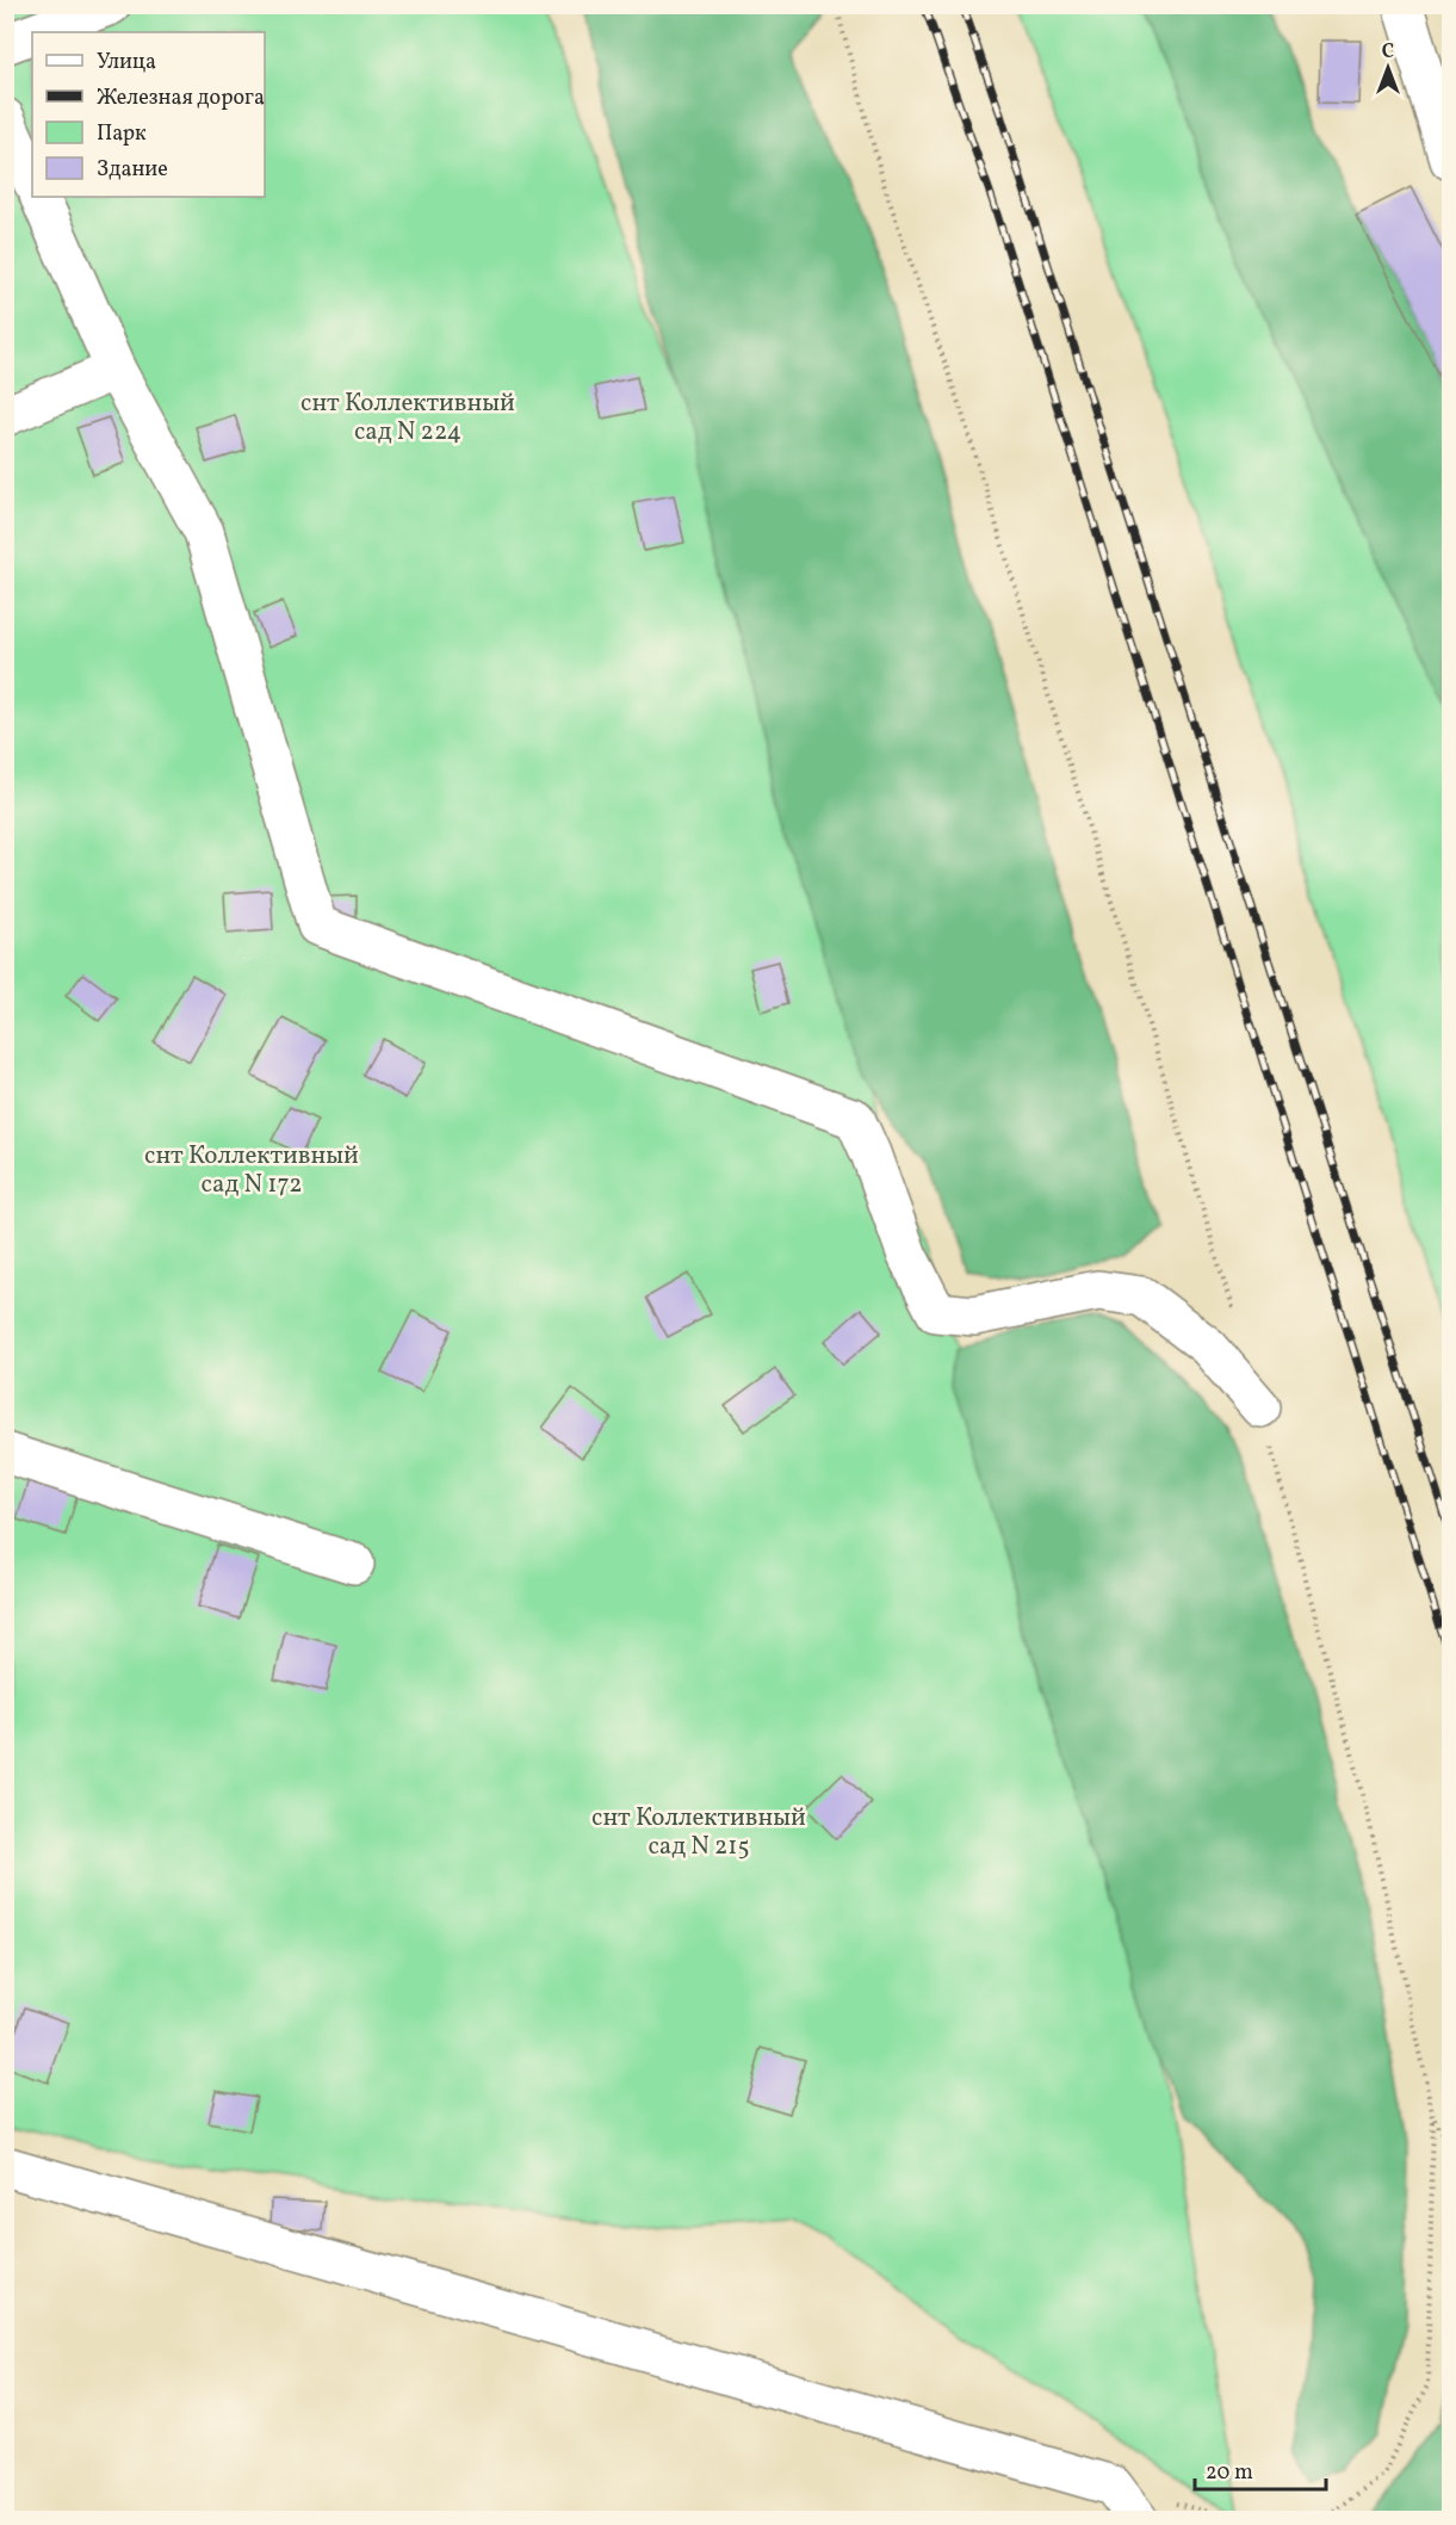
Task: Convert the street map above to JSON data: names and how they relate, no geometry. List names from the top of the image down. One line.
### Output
{"parks":["снт Коллективный сад N 224","снт Коллективный сад N 172","снт Коллективный сад N 215"],"legend":["Улица","Железная дорога","Парк","Здание"],"scale_bar":"20 m","north":"top"}
